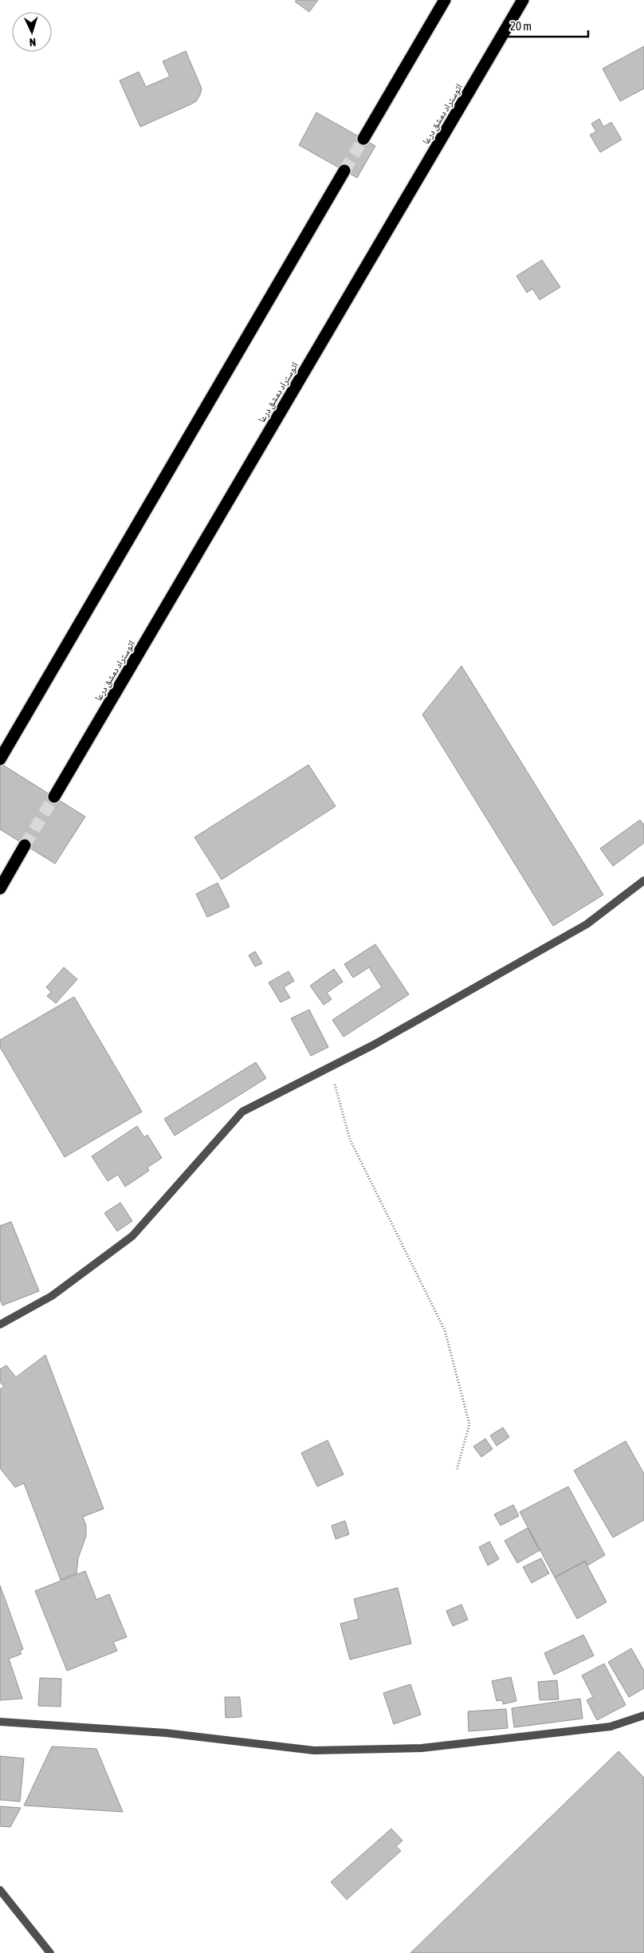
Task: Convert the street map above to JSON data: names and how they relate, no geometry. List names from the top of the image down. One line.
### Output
{"streets":{"highway":["اتوستراد دمشق درعا"]},"scale_bar":"20 m","north":"bottom"}
